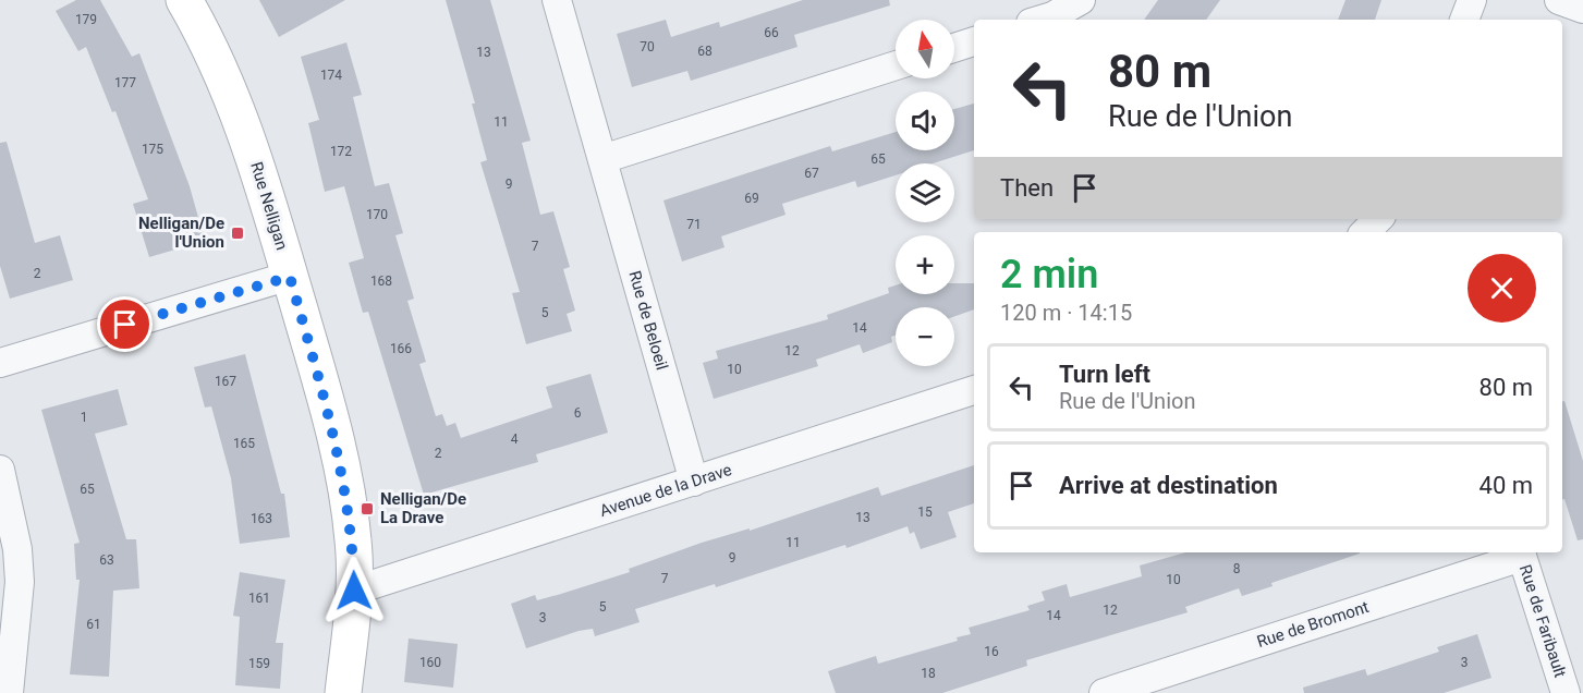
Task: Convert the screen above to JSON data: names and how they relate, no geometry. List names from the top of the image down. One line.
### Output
{"streets":{"street":["Rue Nelligan","Rue de Beloeil","Avenue de la Drave","Rue de Faribault","Rue de Bromont"]},"crossings":[["Rue Nelligan","Avenue de la Drave"],["Rue de Beloeil","Avenue de la Drave"],["Rue de Faribault","Rue de Bromont"]],"places":{"transit":["Nelligan/De l'Union","Nelligan/De La Drave"]},"house_numbers":["179","66","70","68","13","174","177","11","175","172","65","67","9","69","170","71","7","2","168","5","14","166","12","10","167","6","1","4","165","2","65","15","13","163","11","9","63","8","7","10","161","5","12","14","3","61","16","160","3","159","18"],"north":"top","page":{"map_buttons":["+","−"],"turn":["80 m","Rue de l'Union"],"then":"Then","heading":["2 min","120 m · 14:15"],"list":[{"name":"Turn left","note":"Rue de l'Union","value":"80 m"},{"name":"Arrive at destination","value":"40 m"}]}}
